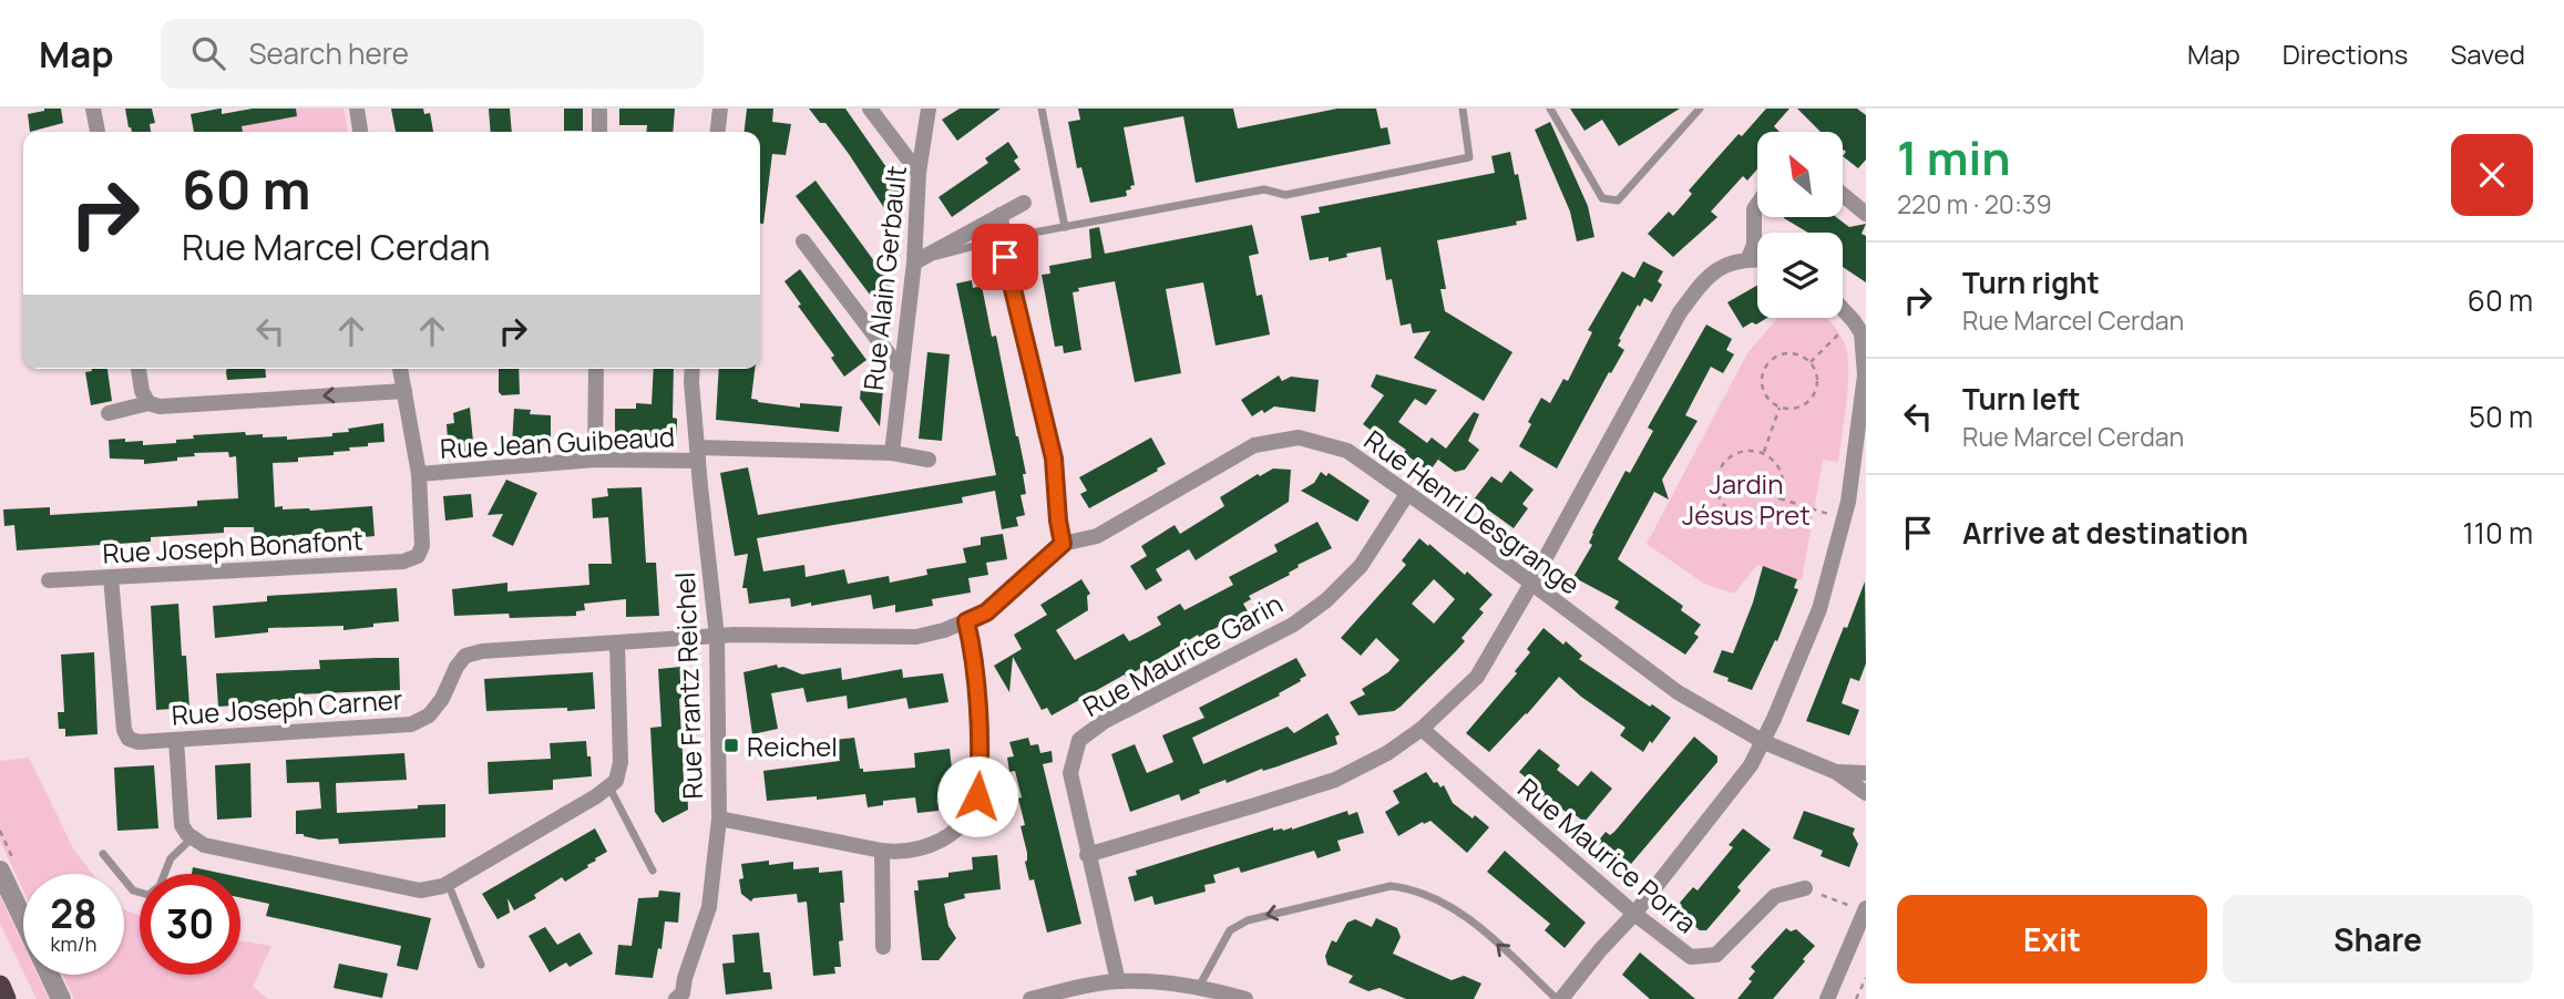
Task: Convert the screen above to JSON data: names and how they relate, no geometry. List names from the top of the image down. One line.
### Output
{"streets":{"street":["Rue Alain Gerbault","Rue Jean Guibeaud","Rue Henri Desgrange","Rue Joseph Bonafont","Rue Maurice Garin","Rue Frantz Reichel","Rue Joseph Carner","Rue Maurice Porra"]},"crossings":[["Rue Alain Gerbault","Rue Jean Guibeaud"],["Rue Jean Guibeaud","Rue Joseph Bonafont"],["Rue Jean Guibeaud","Rue Frantz Reichel"],["Rue Henri Desgrange","Rue Maurice Garin"],["Rue Henri Desgrange","Rue Joseph Carner"],["Rue Joseph Bonafont","Rue Joseph Carner"],["Rue Frantz Reichel","Rue Joseph Carner"]],"parks":["Jardin Jésus Pret"],"places":{"transit":["Reichel"]},"north":"top left","page":{"header":"Map","search":"Search here","nav":["Map","Directions","Saved"],"heading":["1 min","220 m · 20:39"],"turn":["60 m","Rue Marcel Cerdan"],"list":[{"name":"Turn right","note":"Rue Marcel Cerdan","value":"60 m"},{"name":"Turn left","note":"Rue Marcel Cerdan","value":"50 m"},{"name":"Arrive at destination","value":"110 m"}],"speed":"28 km/h","limit":"30","buttons":["Exit","Share"]}}
